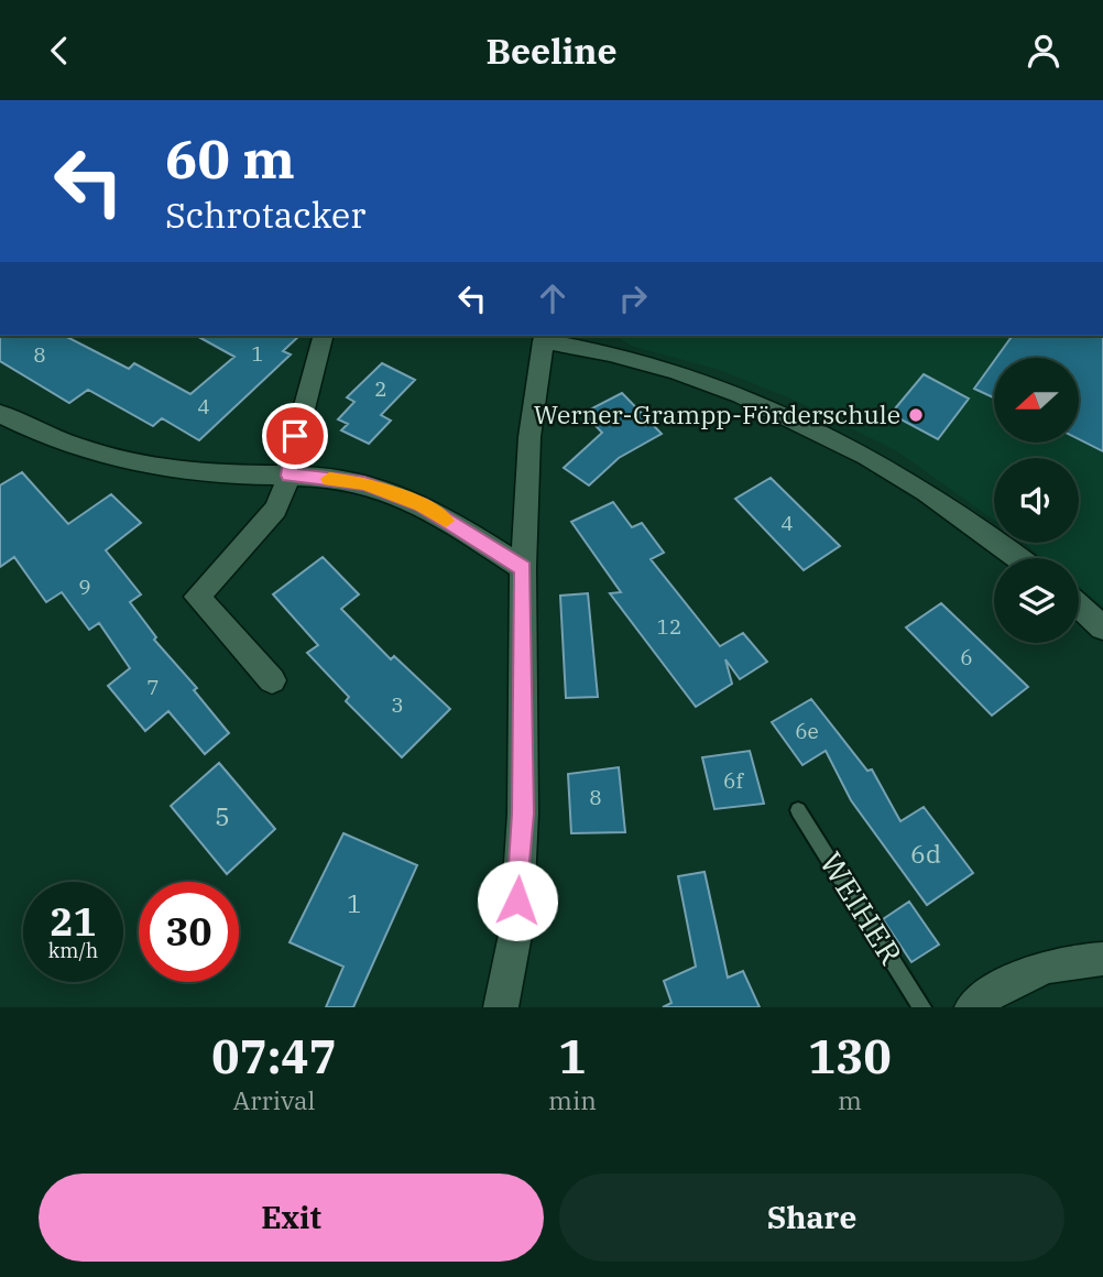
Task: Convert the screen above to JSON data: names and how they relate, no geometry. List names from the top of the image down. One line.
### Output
{"streets":{"lane":["WEIHER"]},"places":["Werner-Grampp-Förderschule"],"house_numbers":["1","8","2","4","4","9","12","6","7","3","6e","6f","8","5","6d","1"],"north":"left","page":{"header":"Beeline","turn":["60 m","Schrotacker"],"speed":"21 km/h","limit":"30","eta":["07:47","Arrival","1","min","130","m"],"buttons":["Exit","Share"]}}
